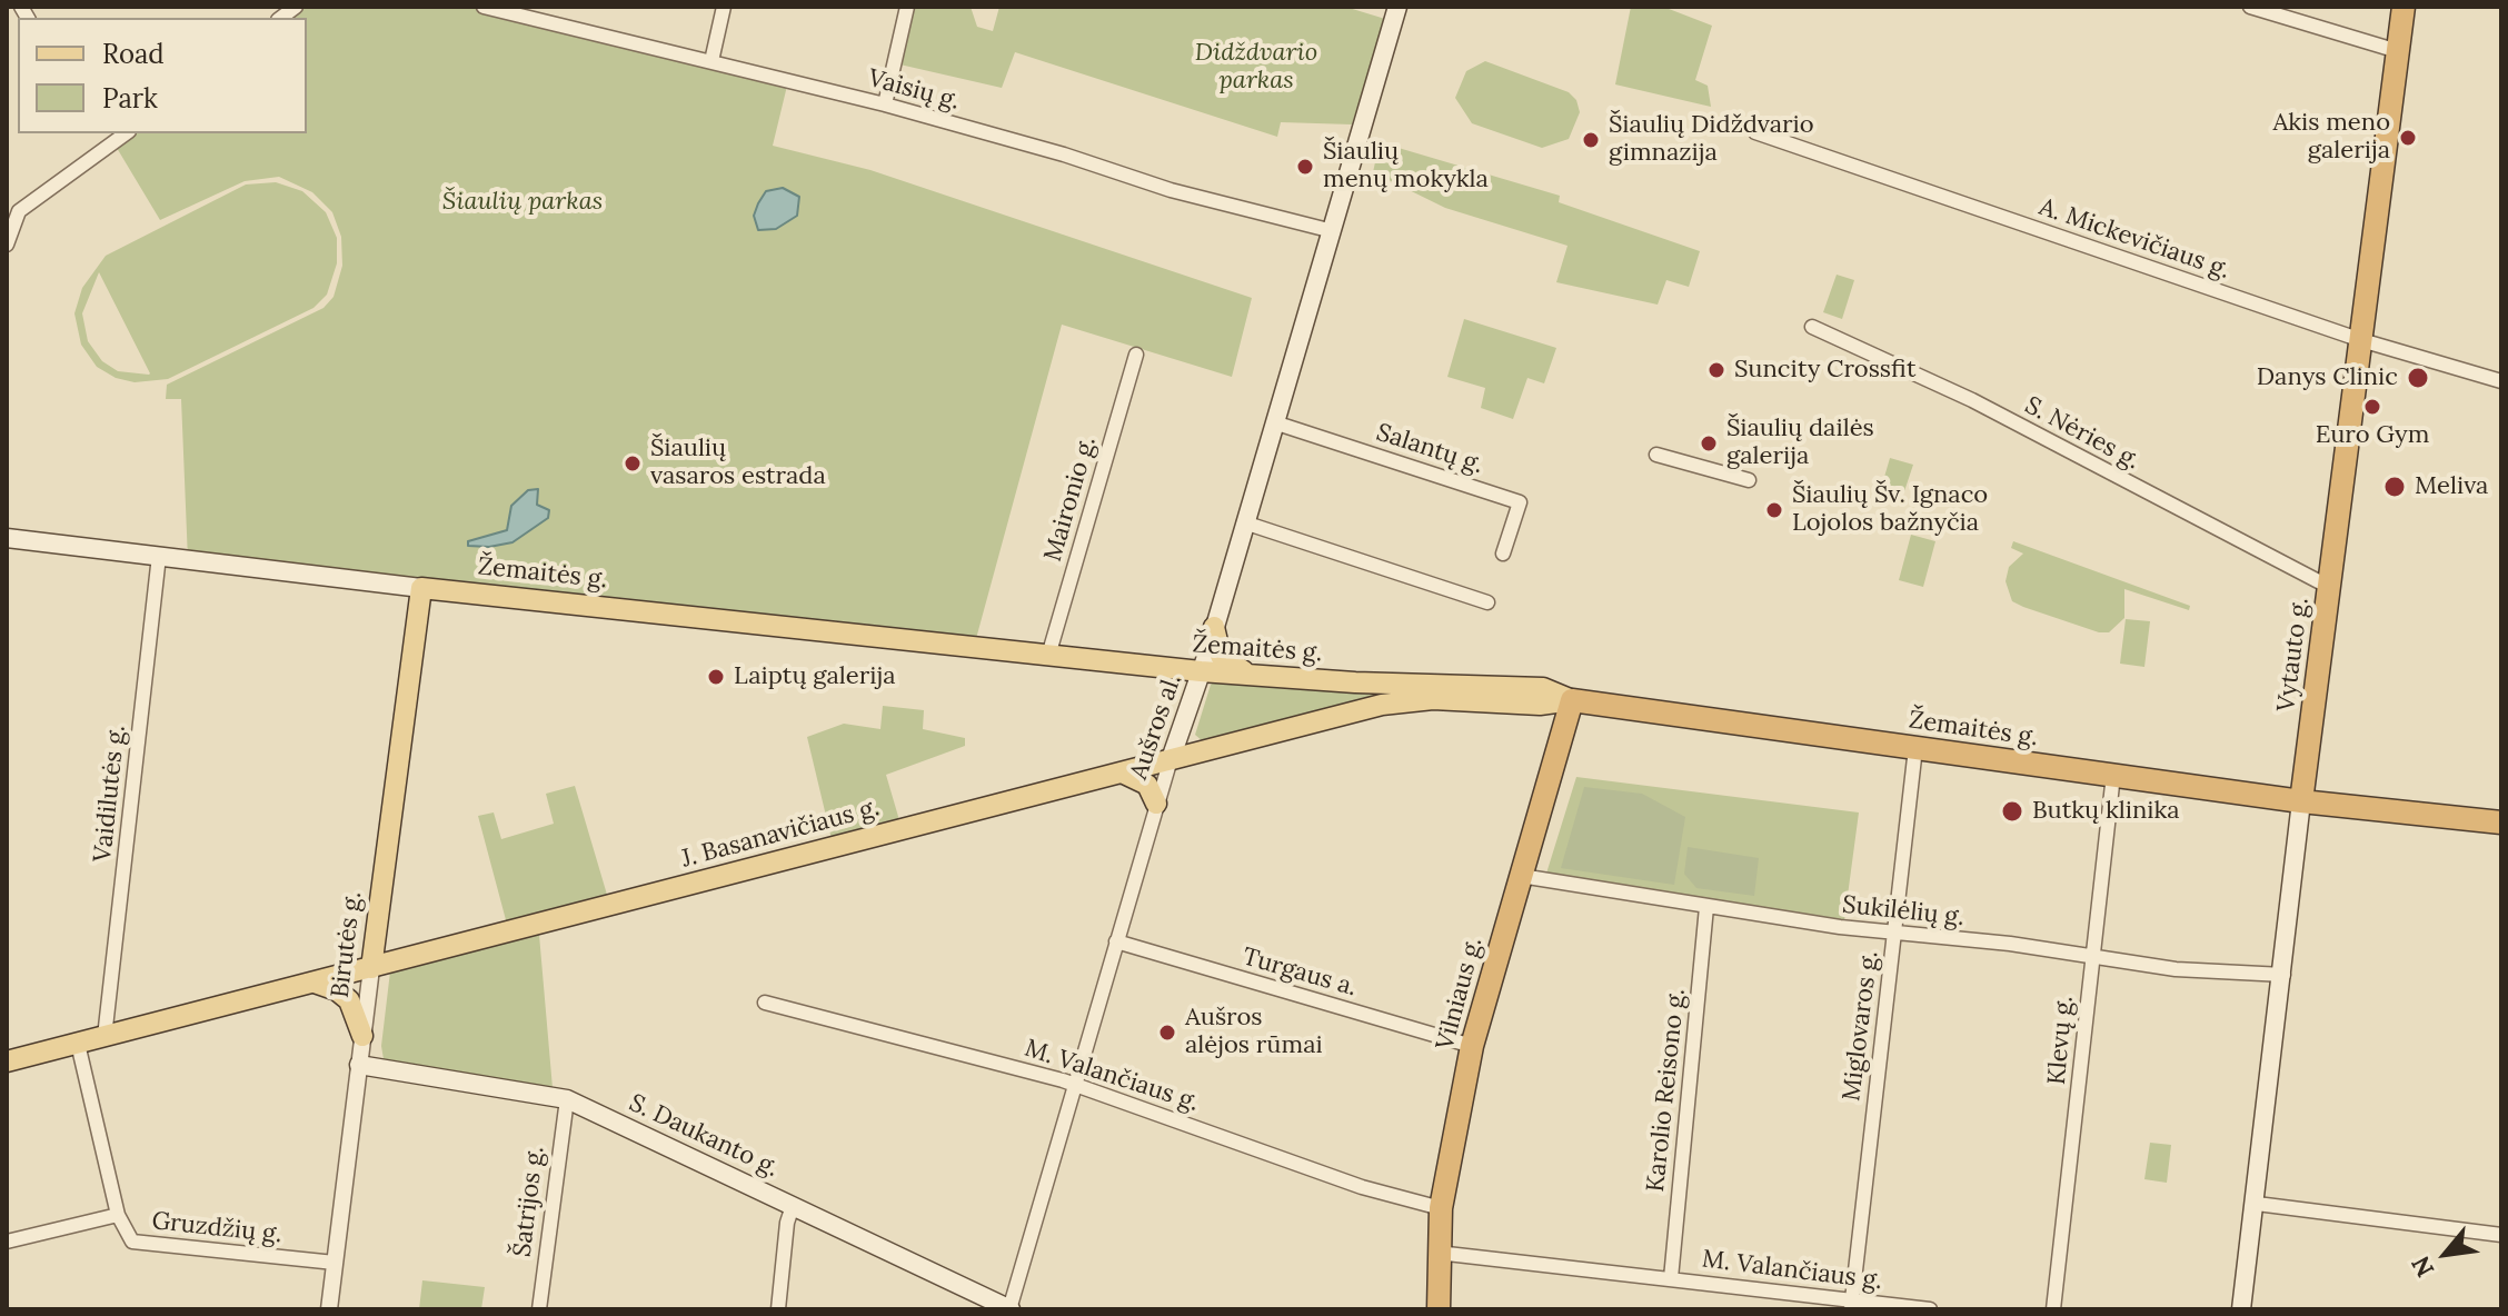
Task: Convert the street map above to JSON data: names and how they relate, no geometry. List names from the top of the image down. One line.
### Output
{"streets":{"highway":["Žemaitės g.","Vytauto g.","Vilniaus g."],"main road":["Aušros al.","J. Basanavičiaus g.","Birutės g.","S. Daukanto g."],"street":["Vaisių g.","A. Mickevičiaus g.","S. Nėries g.","Salantų g.","Maironio g.","Vaidilutės g.","Sukilėlių g.","Turgaus a.","Miglovaros g.","Klevų g.","M. Valančiaus g.","Karolio Reisono g.","Šatrijos g.","Gruzdžių g."]},"crossings":[["Vaisių g.","Aušros al."],["A. Mickevičiaus g.","Vytauto g."],["S. Nėries g.","Vytauto g."],["Salantų g.","Aušros al."],["Maironio g.","Žemaitės g."],["Žemaitės g.","Vytauto g."],["Žemaitės g.","Aušros al."],["Žemaitės g.","Vaidilutės g."],["Žemaitės g.","J. Basanavičiaus g."],["Žemaitės g.","Birutės g."],["Žemaitės g.","Vilniaus g."],["Žemaitės g.","Miglovaros g."],["Žemaitės g.","Klevų g."],["Vytauto g.","Sukilėlių g."],["Aušros al.","J. Basanavičiaus g."],["Aušros al.","Turgaus a."],["Aušros al.","M. Valančiaus g."],["Aušros al.","S. Daukanto g."],["Vaidilutės g.","J. Basanavičiaus g."],["J. Basanavičiaus g.","Birutės g."],["J. Basanavičiaus g.","Vilniaus g."],["Sukilėlių g.","Vilniaus g."],["Sukilėlių g.","Miglovaros g."],["Sukilėlių g.","Klevų g."],["Sukilėlių g.","Karolio Reisono g."],["Birutės g.","S. Daukanto g."],["Birutės g.","Gruzdžių g."],["Turgaus a.","Vilniaus g."],["Vilniaus g.","M. Valančiaus g."],["Miglovaros g.","M. Valančiaus g."],["M. Valančiaus g.","Karolio Reisono g."],["S. Daukanto g.","Šatrijos g."]],"parks":["Didždvario parkas","Šiaulių parkas"],"places":["Akis meno galerija","Šiaulių Didždvario gimnazija","Šiaulių menų mokykla","Suncity Crossfit","Danys Clinic","Euro Gym","Šiaulių dailės galerija","Šiaulių vasaros estrada","Meliva","Šiaulių Šv. Ignaco Lojolos bažnyčia","Laiptų galerija","Butkų klinika","Aušros alėjos rūmai"],"legend":["Road","Park"],"north":"bottom left"}
